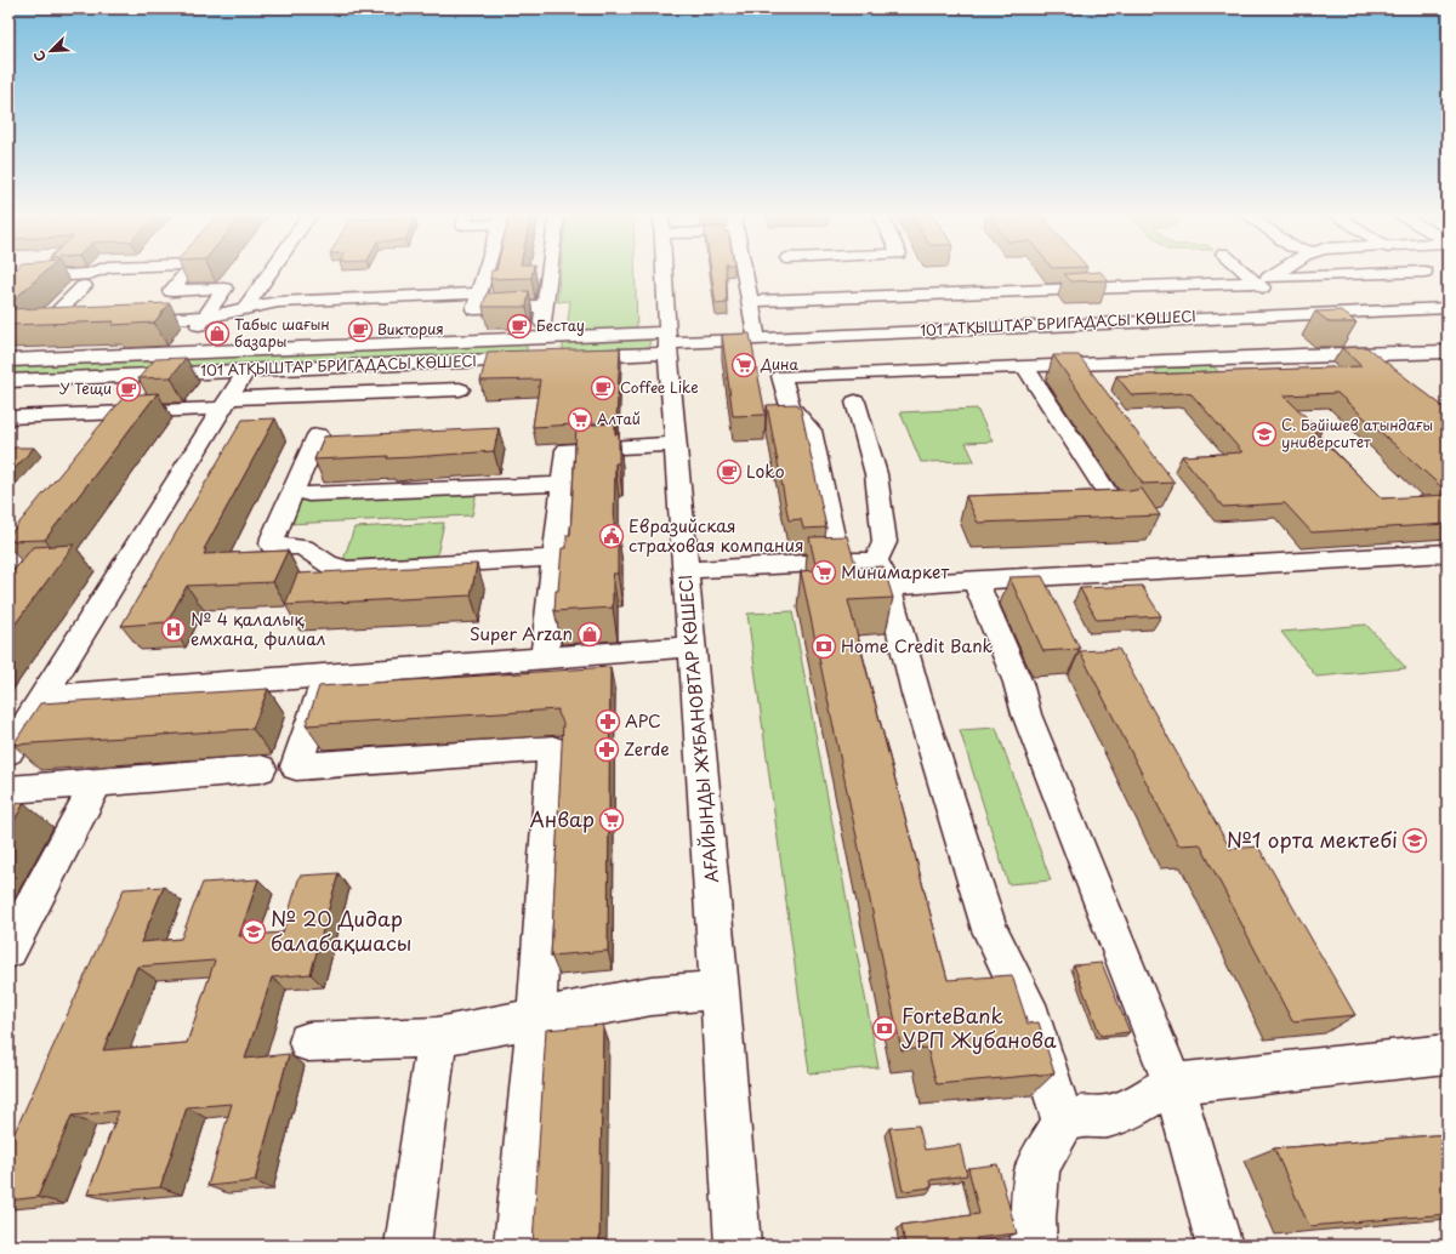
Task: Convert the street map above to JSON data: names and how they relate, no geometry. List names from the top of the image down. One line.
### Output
{"streets":{"street":["101 АТҚЫШТАР БРИГАДАСЫ КӨШЕСІ","АҒАЙЫНДЫ ЖҰБАНОВТАР КӨШЕСІ"]},"crossings":[["101 АТҚЫШТАР БРИГАДАСЫ КӨШЕСІ","АҒАЙЫНДЫ ЖҰБАНОВТАР КӨШЕСІ"]],"places":{"cafe":["Бестау","Виктория","Coffee Like","У Тещи","Loko"],"shop":["Табыс шағын базары","Super Arzan"],"supermarket":["Дина","Алтай","Минимаркет","Анвар"],"school or university":["С. Бәйішев атындағы университет","№1 орта мектебі","№ 20 Дидар балабақшасы"],"public building":["Евразийская страховая компания"],"hospital":["№ 4 қалалық емхана, филиал"],"bank":["Home Credit Bank","ForteBank УРП Жубанова"],"pharmacy":["АРС","Zerde"]},"north":"bottom left"}
